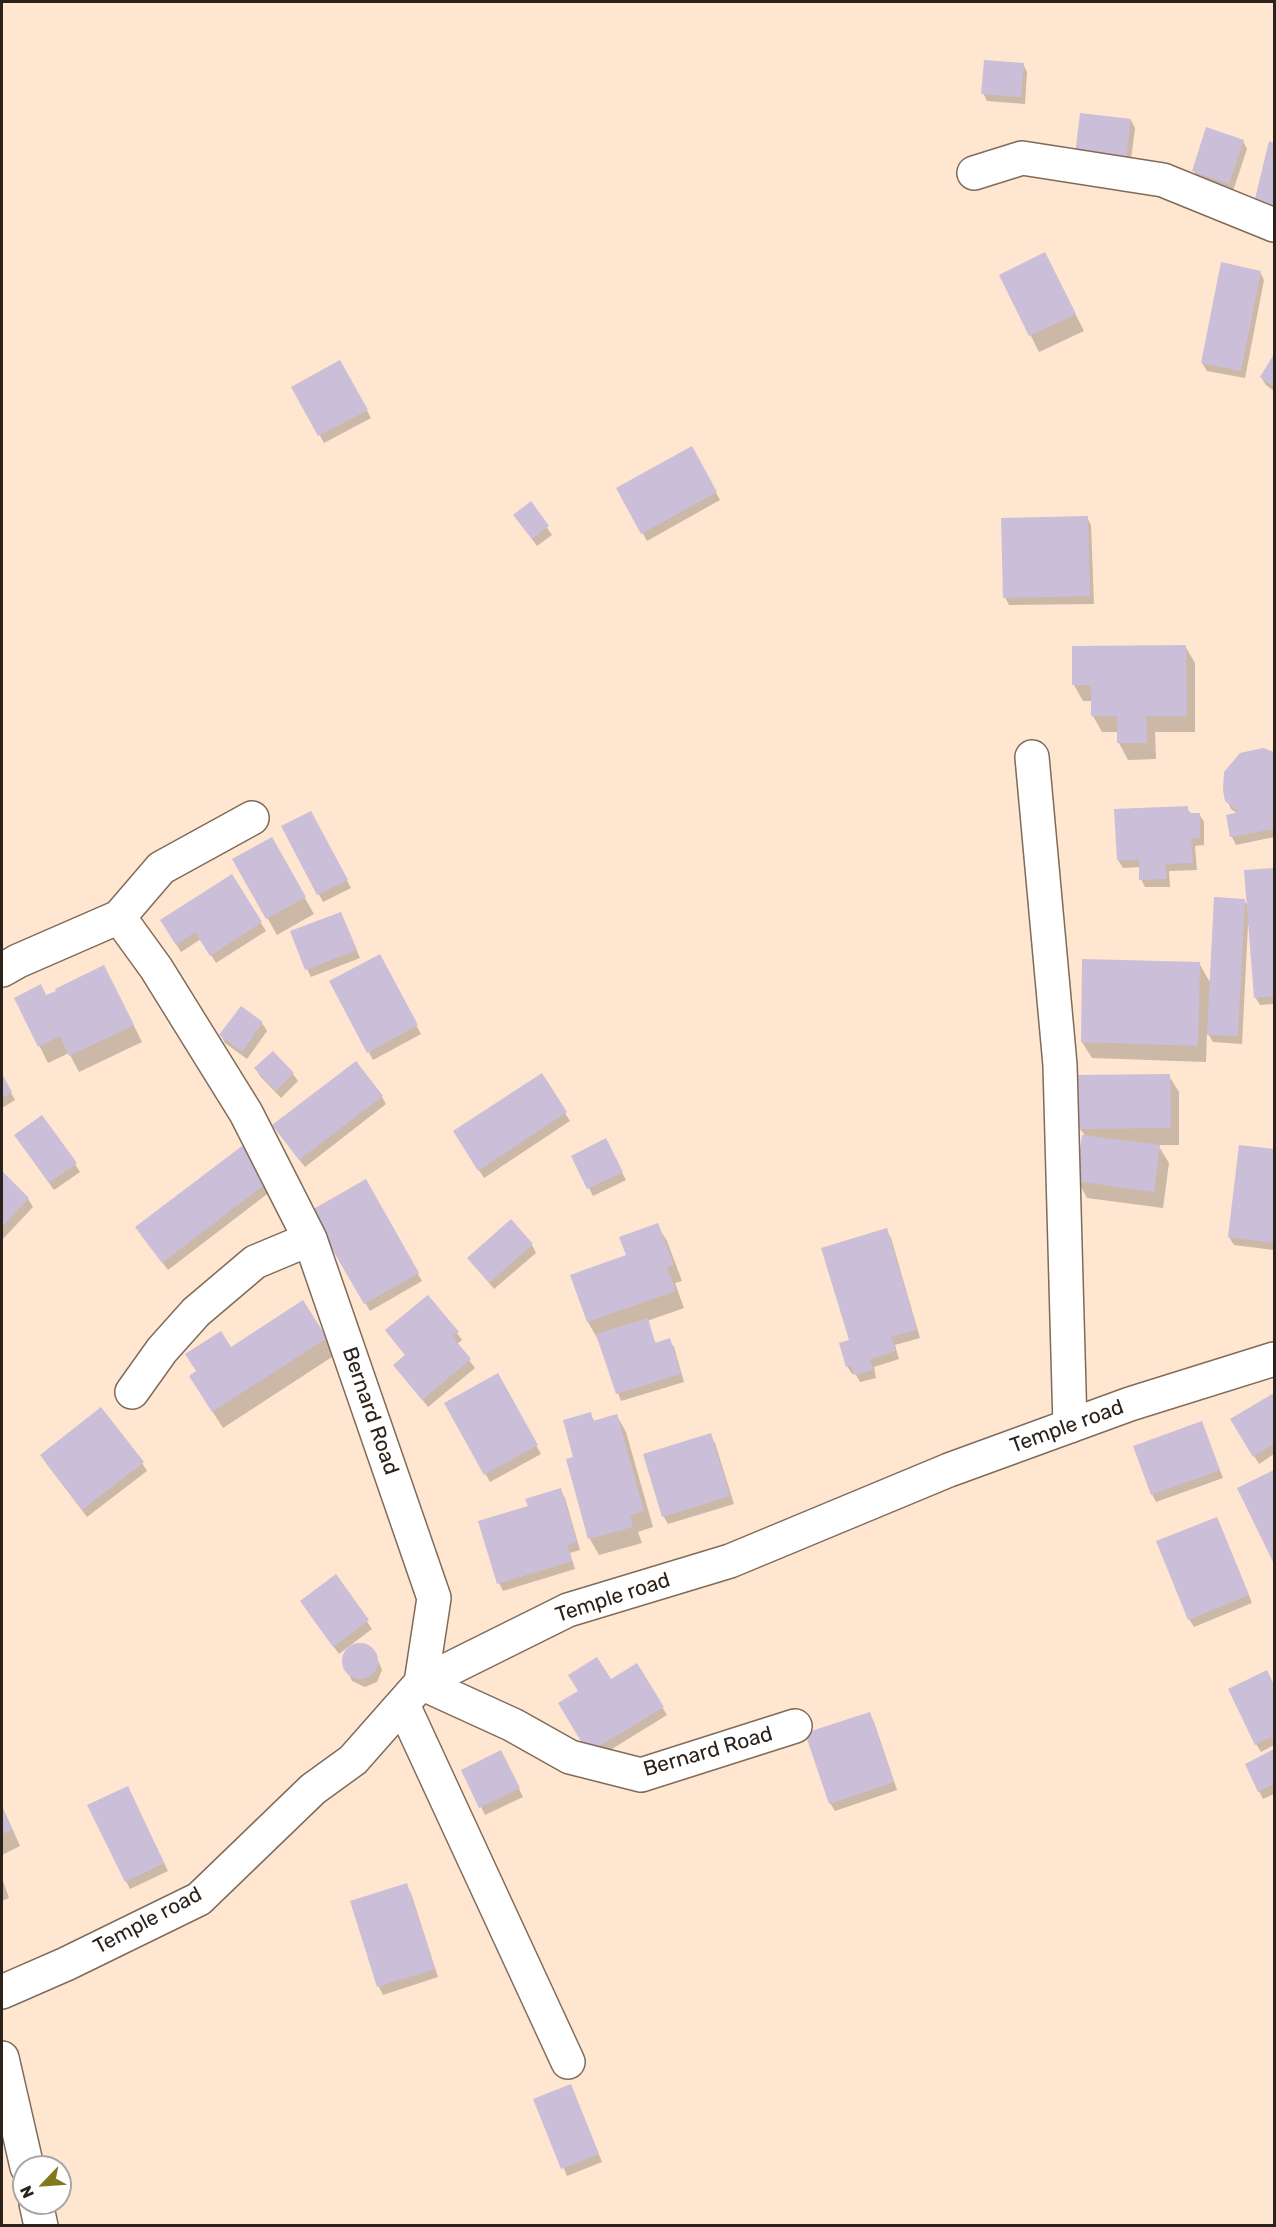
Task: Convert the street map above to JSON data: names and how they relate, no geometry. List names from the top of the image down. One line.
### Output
{"streets":{"street":["Bernard Road","Temple road"]},"crossings":[["Bernard Road","Temple road"]],"north":"bottom left"}
